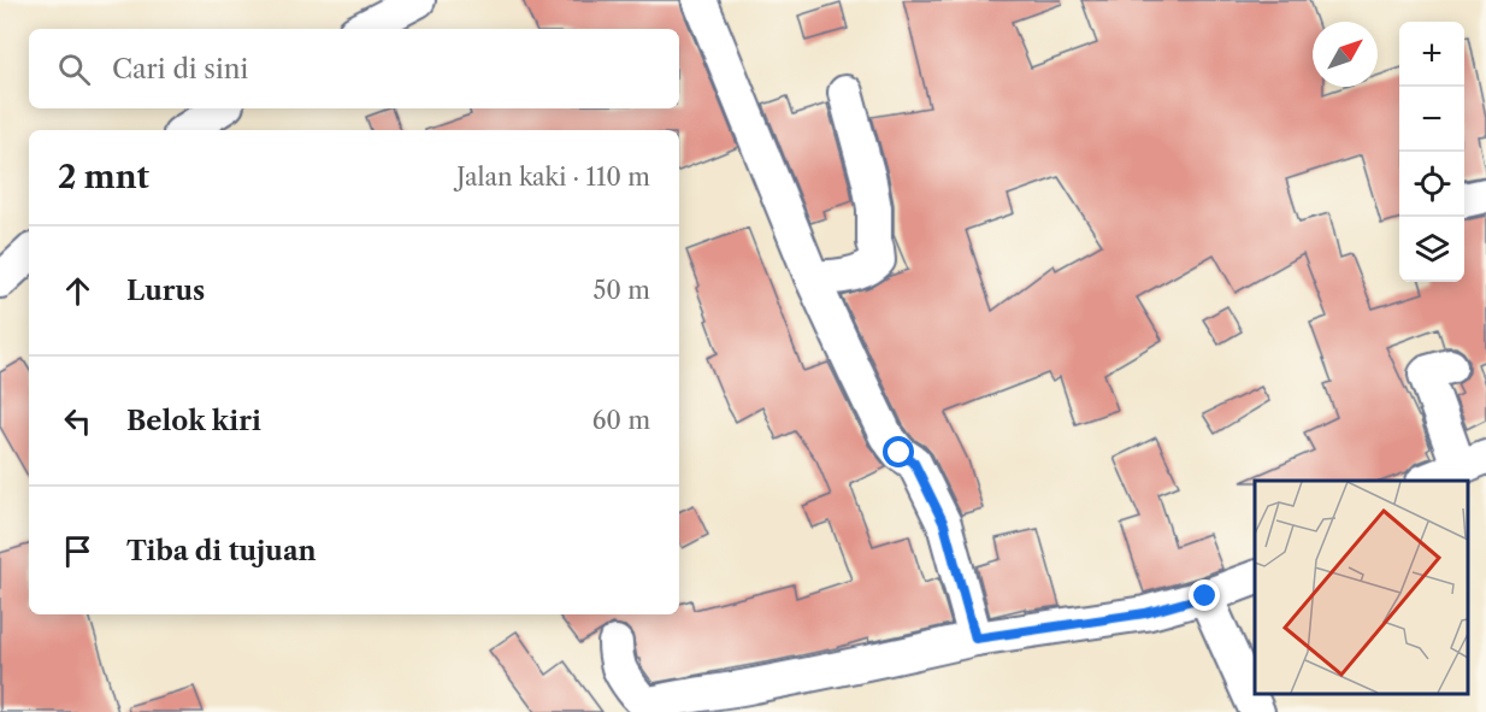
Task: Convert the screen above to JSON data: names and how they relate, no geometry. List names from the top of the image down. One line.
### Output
{"north":"top right","page":{"map_buttons":["+","−"],"search":"Cari di sini","heading":["2 mnt","Jalan kaki · 110 m"],"list":[["Lurus","50 m"],["Belok kiri","60 m"],"Tiba di tujuan"]}}
